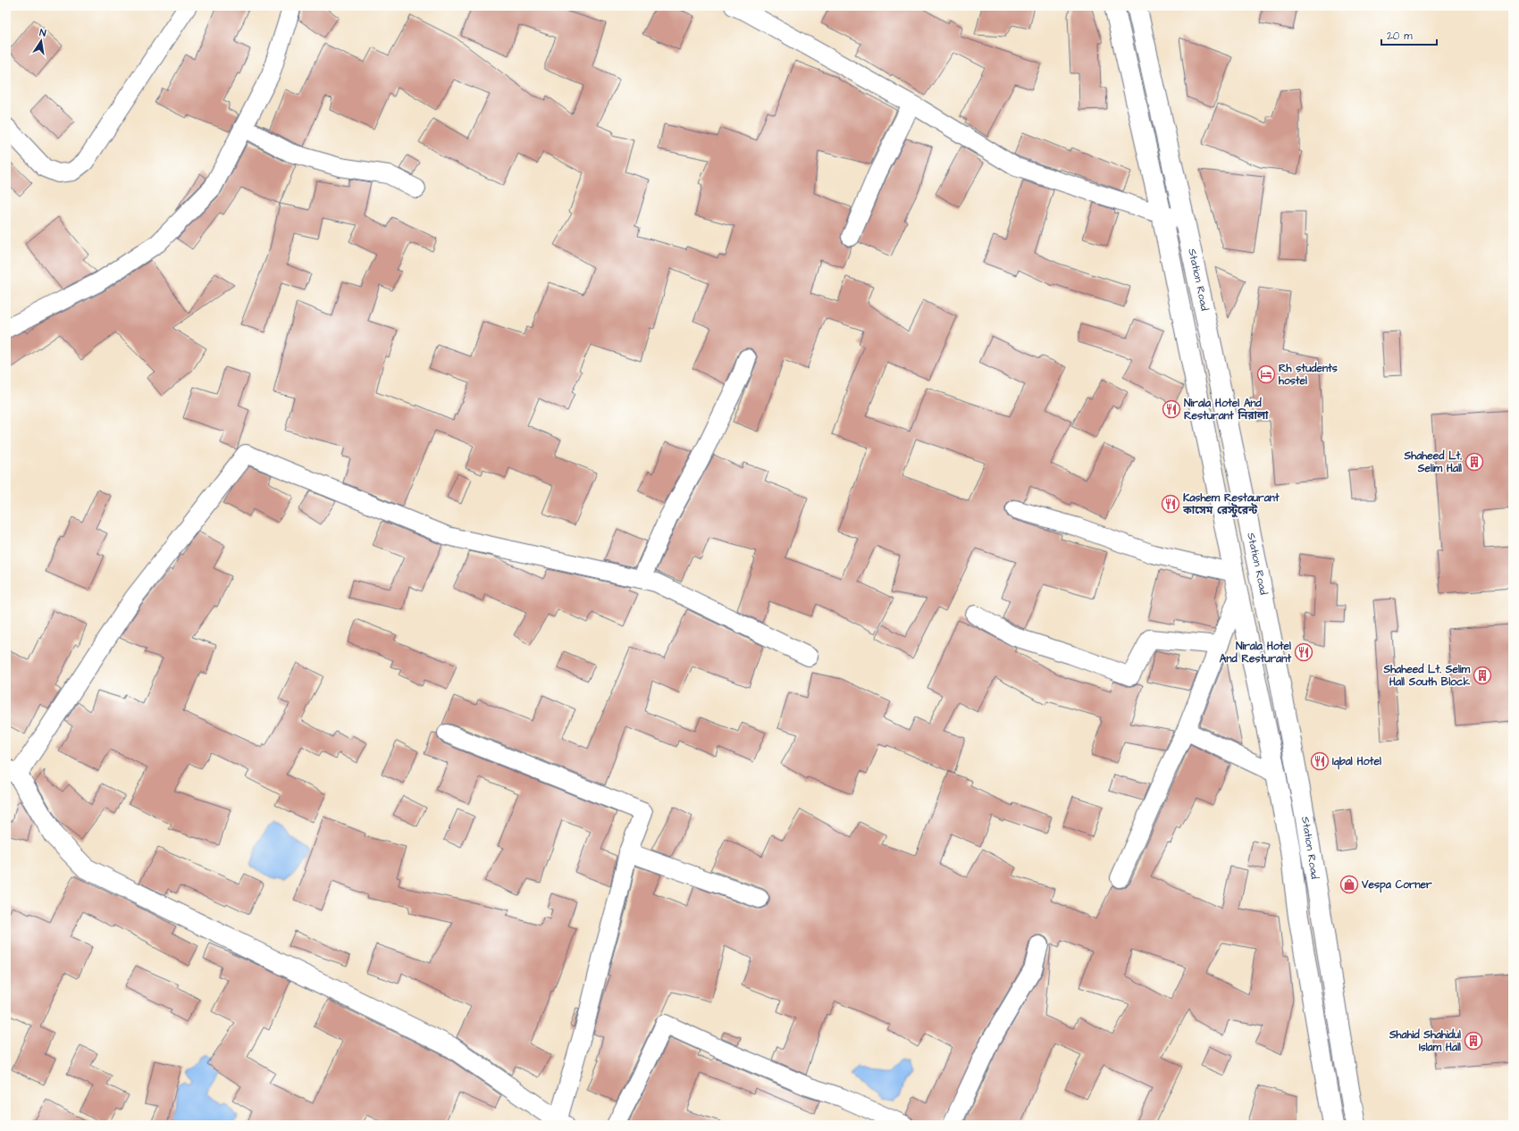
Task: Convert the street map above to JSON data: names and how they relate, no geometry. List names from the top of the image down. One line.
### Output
{"streets":{"main road":["Station Road"]},"places":{"hotel":["Rh students hostel"],"restaurant":["Nirala Hotel And Resturant নিরালা","Kashem Restaurant কাসেম রেস্টুরেন্ট","Nirala Hotel And Resturant","Iqbal Hotel"],"building":["Shaheed Lt. Selim Hall","Shaheed Lt. Selim Hall South Block","Shahid Shahidul Islam Hall"],"shop":["Vespa Corner"]},"scale_bar":"20 m","north":"top"}
